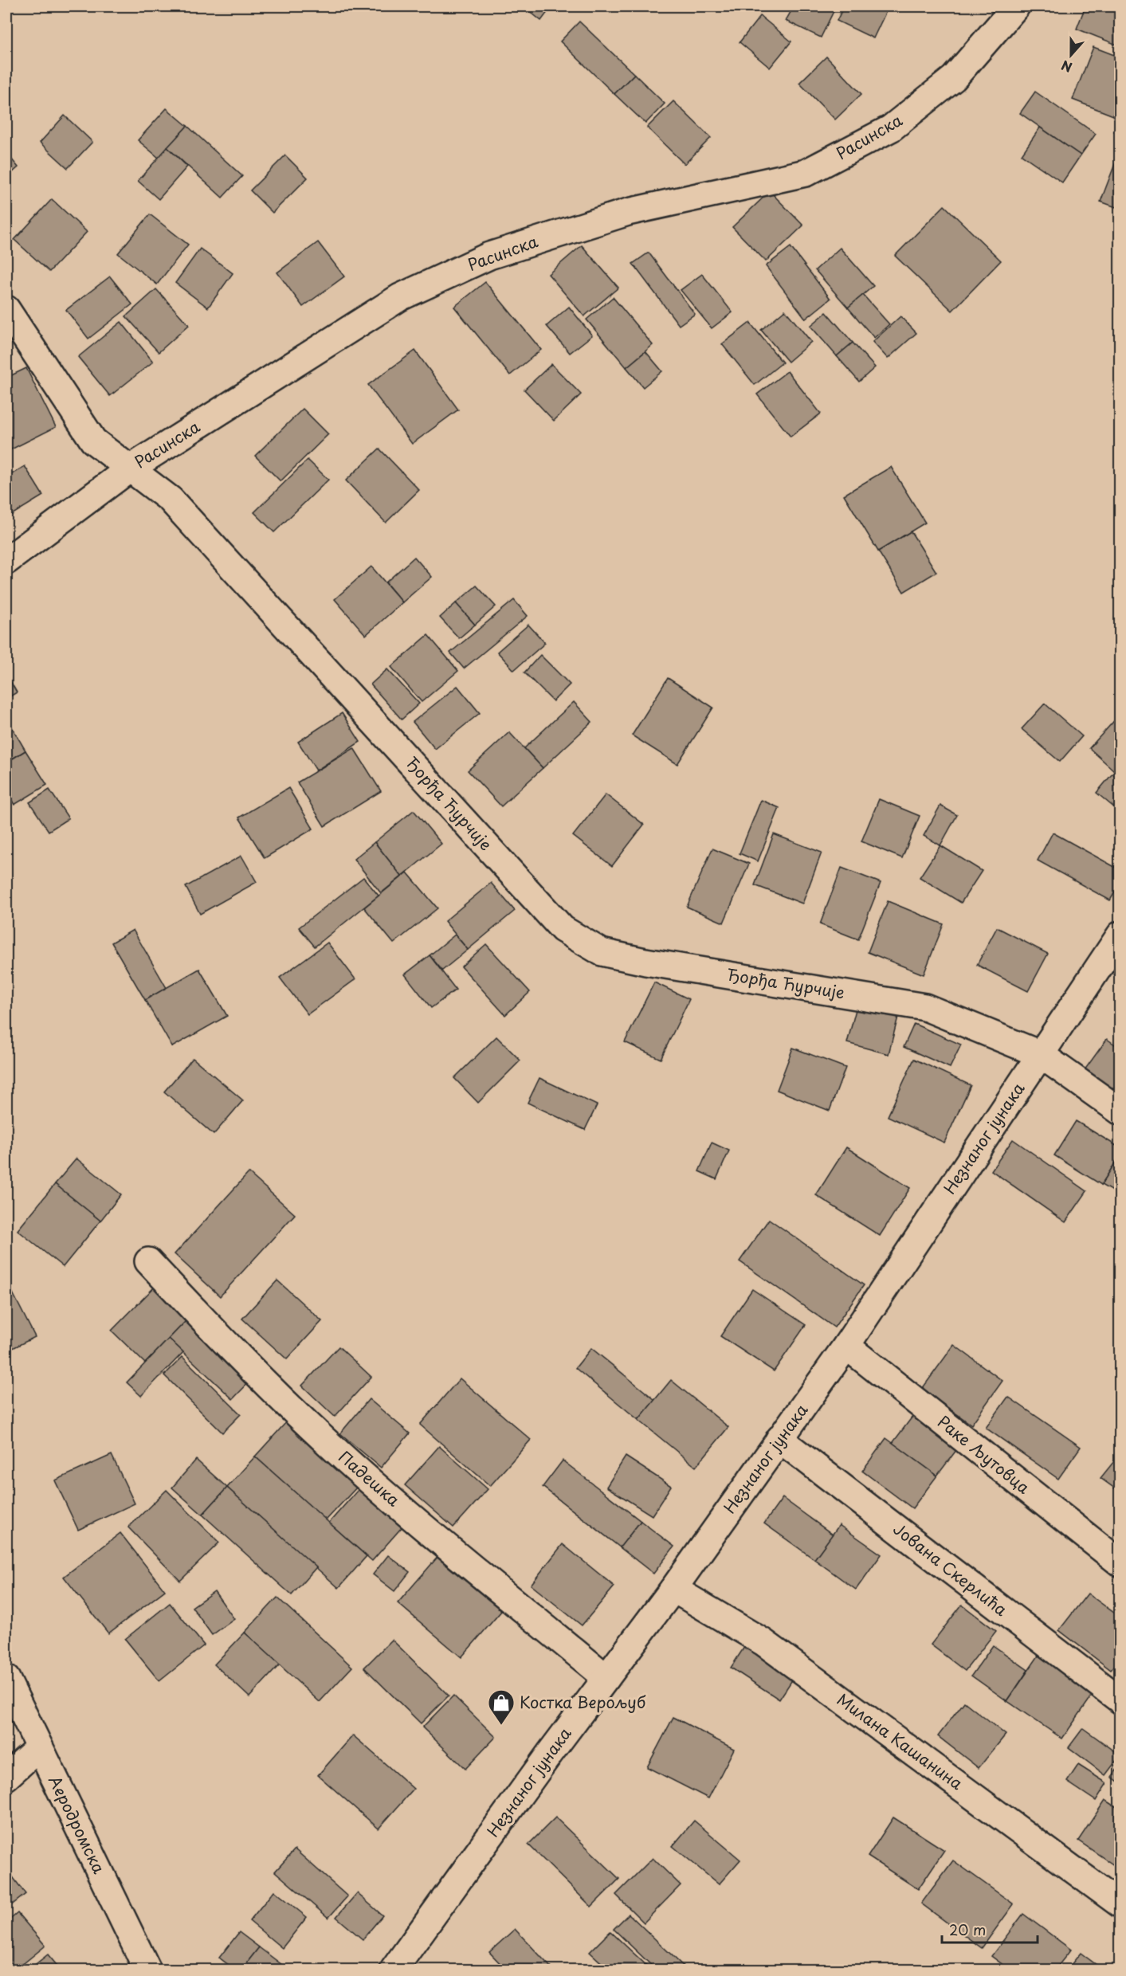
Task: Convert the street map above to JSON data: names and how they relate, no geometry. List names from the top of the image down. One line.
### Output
{"streets":{"street":["Расинска","Ђорђа Ћурчије","Незнаног јунака","Раке Љутовца","Падешка","Јована Скерлића","Милана Кашанина","Аеродромска"]},"crossings":[["Расинска","Ђорђа Ћурчије"],["Ђорђа Ћурчије","Незнаног јунака"],["Незнаног јунака","Раке Љутовца"],["Незнаног јунака","Падешка"],["Незнаног јунака","Јована Скерлића"],["Незнаног јунака","Милана Кашанина"]],"places":{"shop":["Костка Верољуб"]},"scale_bar":"20 m","north":"bottom"}
